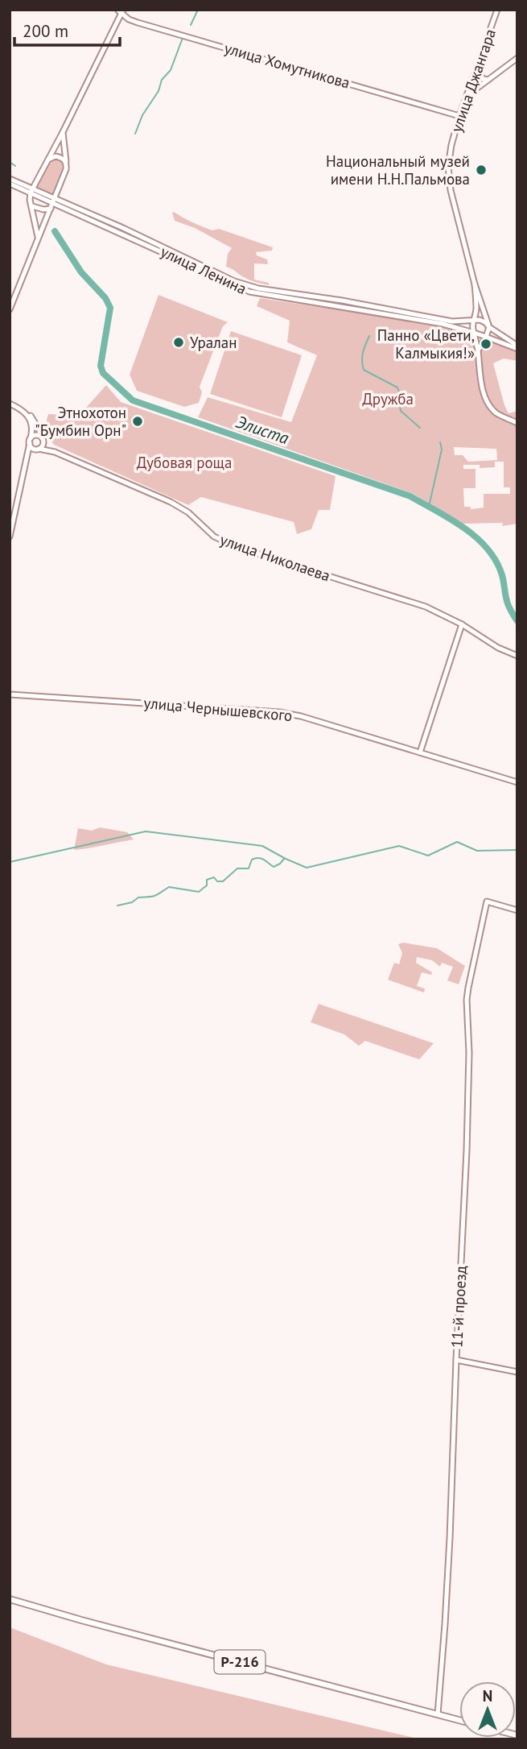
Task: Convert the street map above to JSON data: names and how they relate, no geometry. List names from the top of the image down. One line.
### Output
{"streets":{"highway":["Р-216"],"street":["улица Хомутникова","улица Джангара","улица Ленина","улица Николаева","улица Чернышевского","11-й проезд"]},"crossings":[["улица Хомутникова","улица Джангара"],["улица Джангара","улица Ленина"],["11-й проезд","Р-216"]],"water":["Элиста"],"parks":["Дружба","Дубовая роща"],"places":["Национальный музей имени Н.Н.Пальмова","Уралан","Панно «Цвети, Калмыкия!»","Этнохотон \"Бумбин Орн\""],"scale_bar":"200 m","north":"top"}
